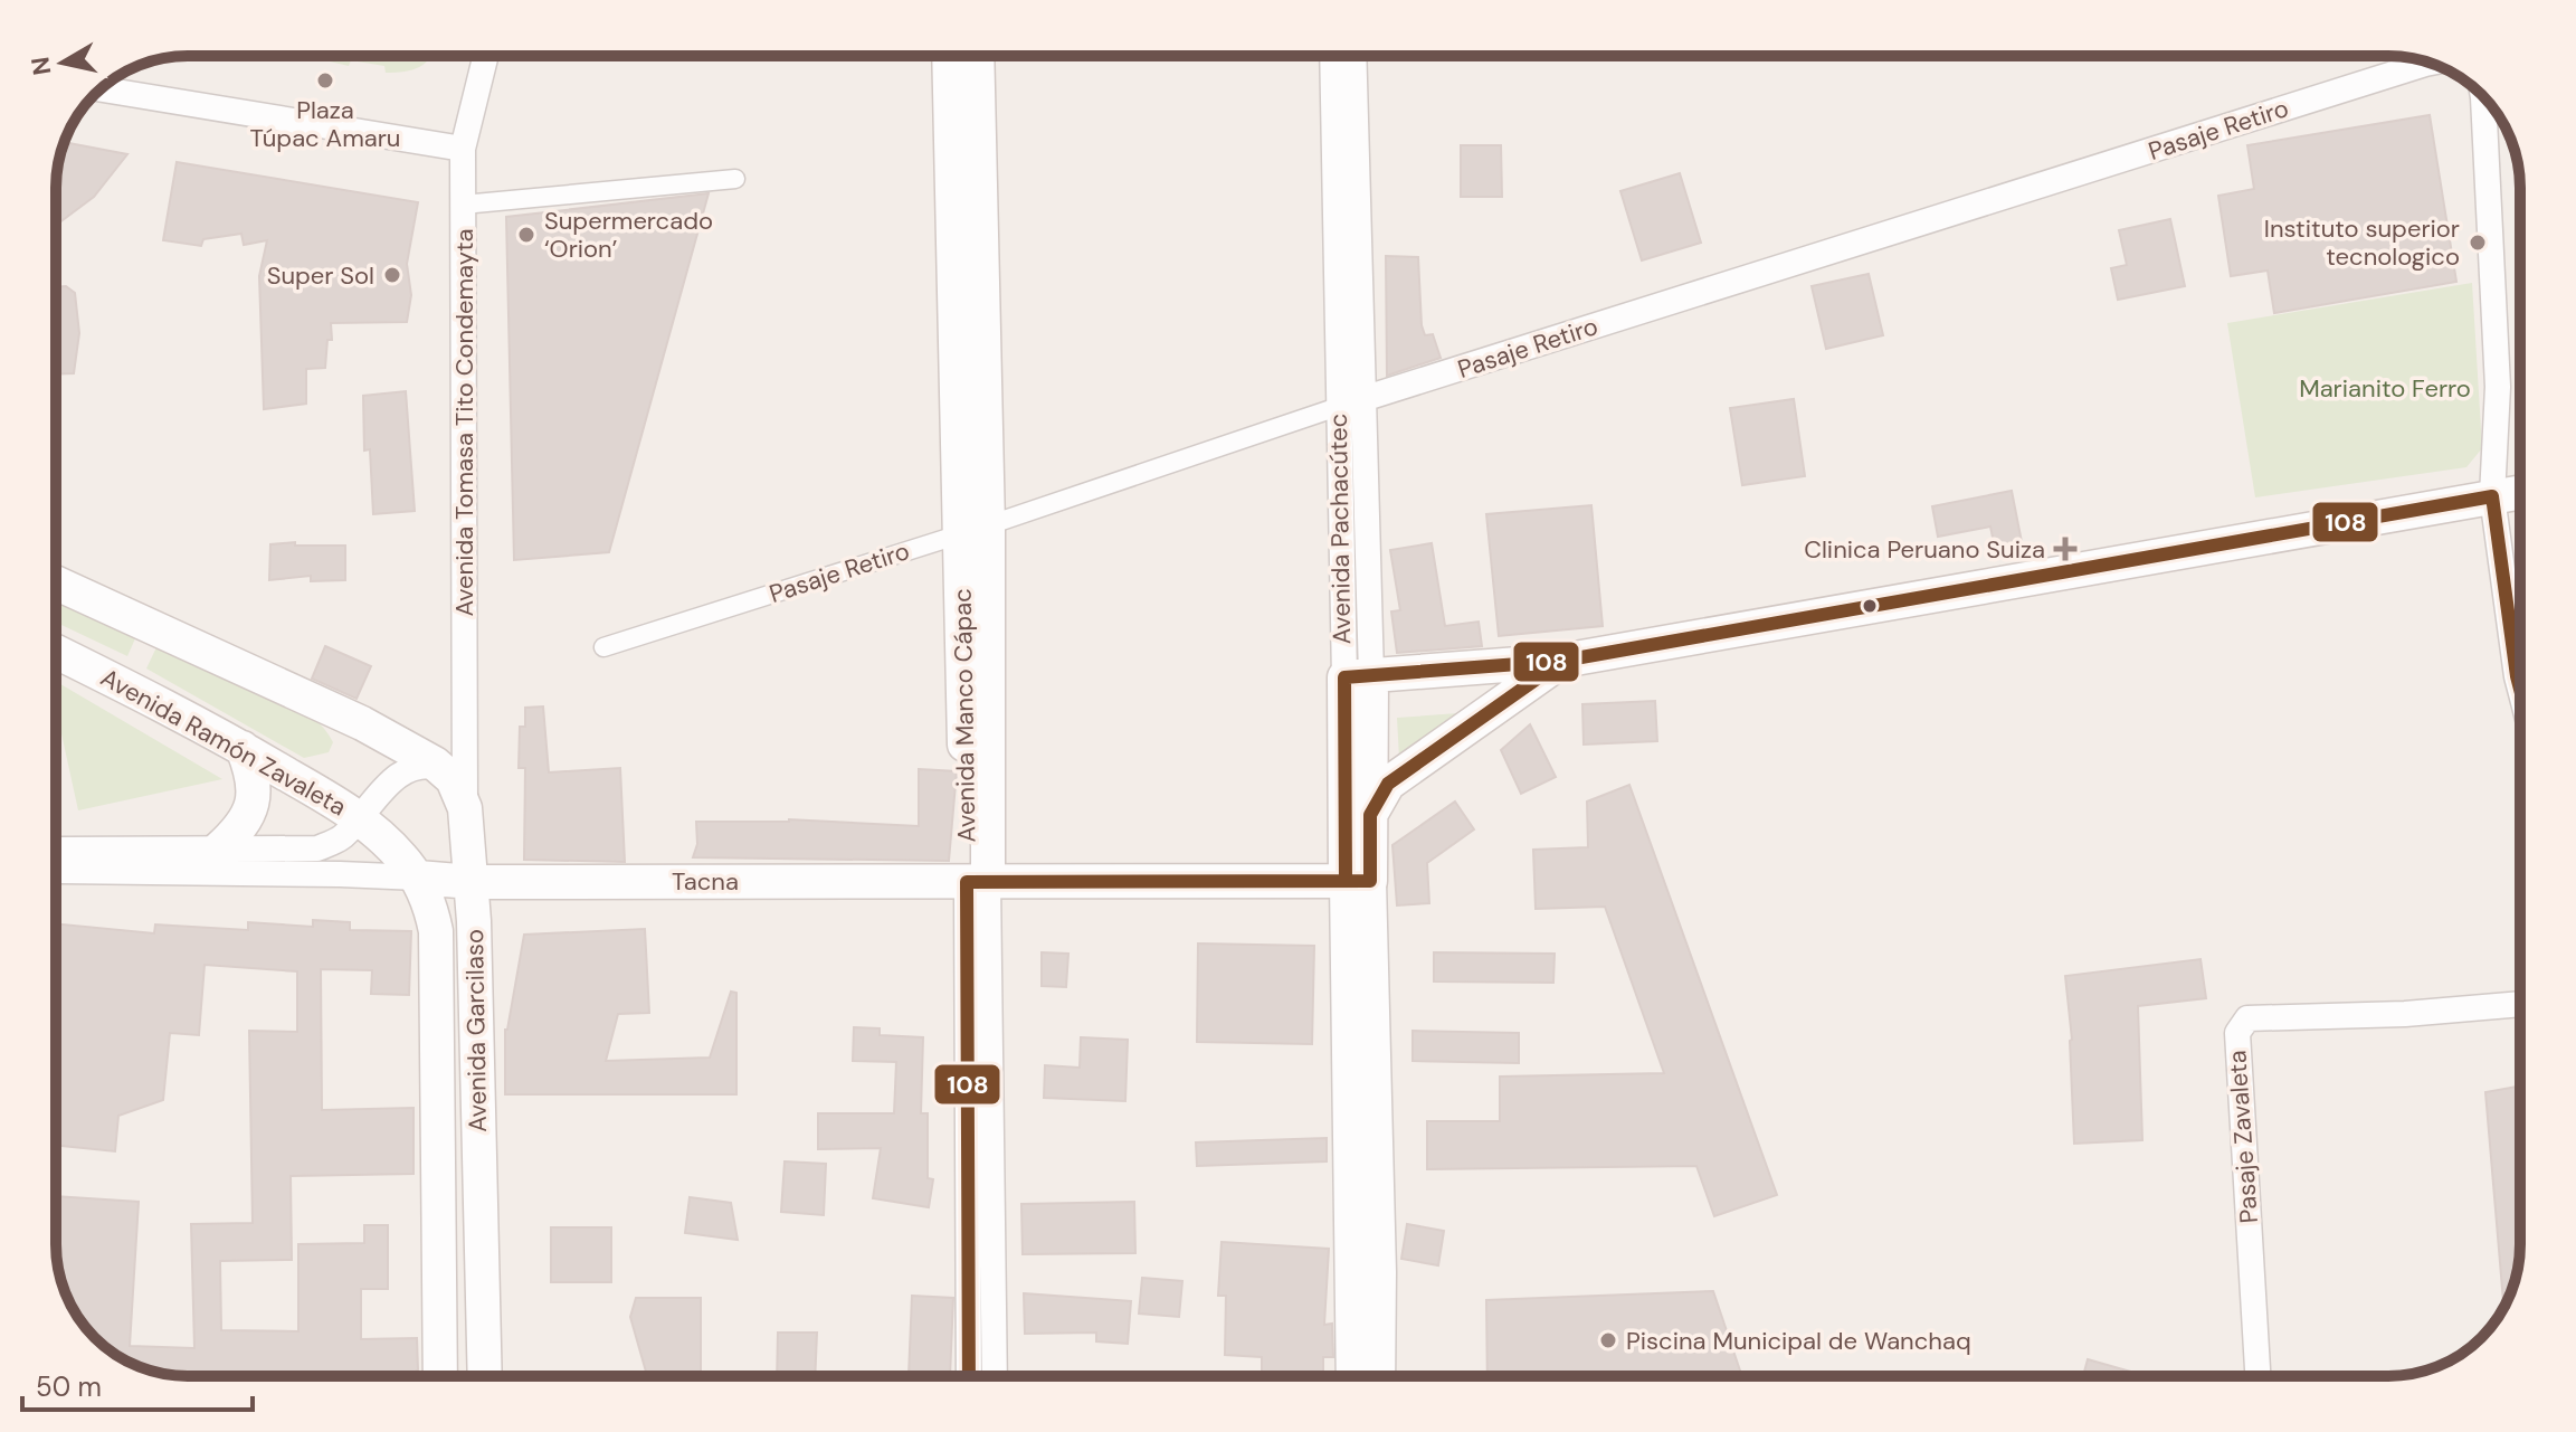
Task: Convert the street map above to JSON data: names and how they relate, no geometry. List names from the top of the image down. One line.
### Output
{"streets":{"main road":["Avenida Pachacútec","Avenida Manco Cápac","Avenida Ramón Zavaleta","Tacna","Avenida Garcilaso"],"street":["Pasaje Retiro","Avenida Tomasa Tito Condemayta","Pasaje Zavaleta"]},"crossings":[["Pasaje Retiro","Avenida Pachacútec"],["Pasaje Retiro","Avenida Manco Cápac"],["Avenida Tomasa Tito Condemayta","Avenida Garcilaso"],["Avenida Pachacútec","Tacna"],["Avenida Manco Cápac","Tacna"],["Tacna","Avenida Garcilaso"]],"parks":["Marianito Ferro"],"places":{"other":["Plaza Túpac Amaru","Supermercado ‘Orion’","Instituto superior tecnologico","Super Sol","Piscina Municipal de Wanchaq"],"health":["Clinica Peruano Suiza"]},"lines":["transit line 108"],"scale_bar":"50 m","north":"left"}
